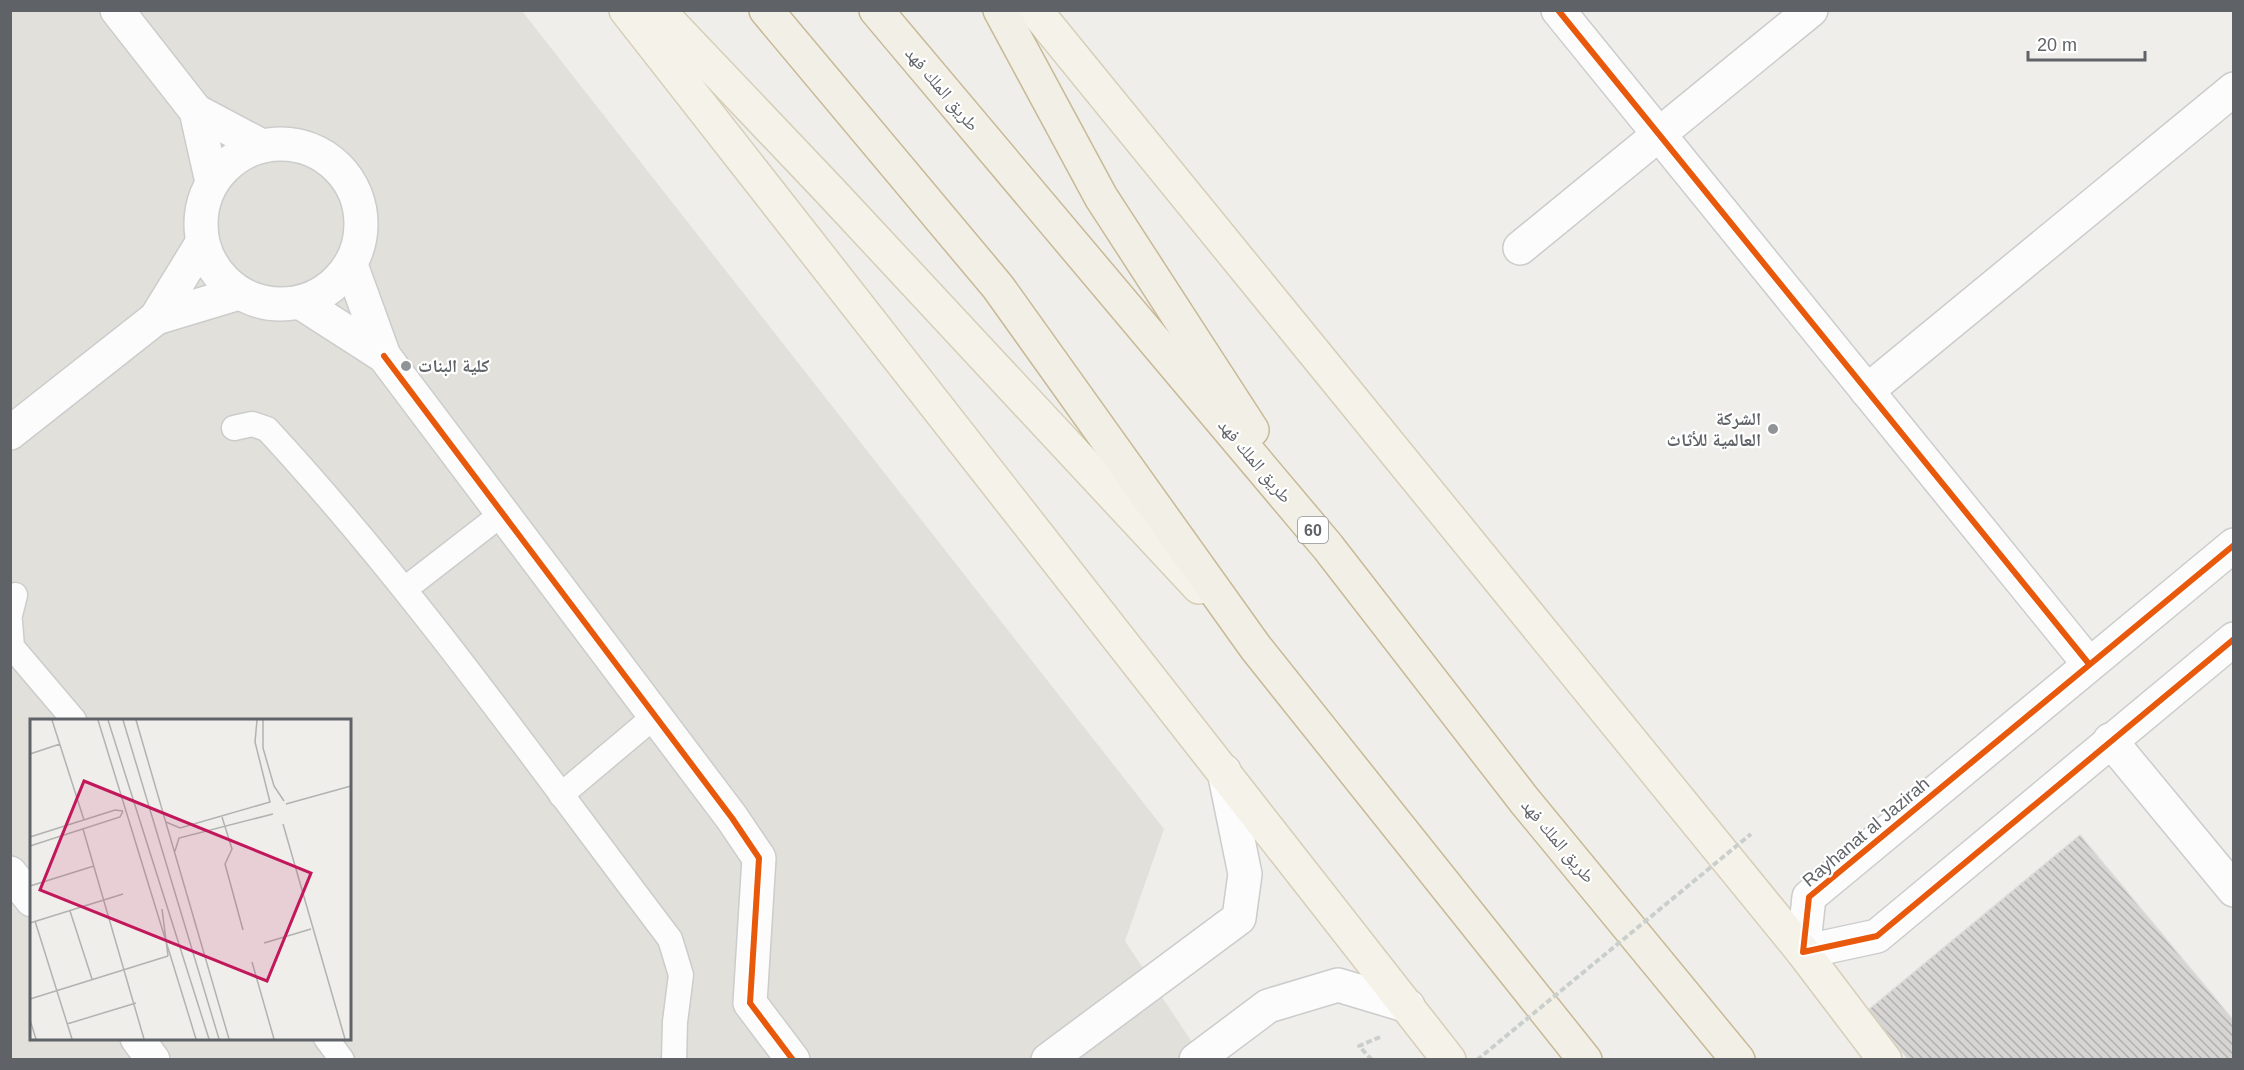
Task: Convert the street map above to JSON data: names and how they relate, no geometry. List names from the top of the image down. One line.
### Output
{"streets":{"highway":["طريق الملك فهد","60"],"street":["Rayhanat al Jazirah"]},"places":["كلية البنات","الشركة العالمية للأثاث"],"scale_bar":"20 m"}
